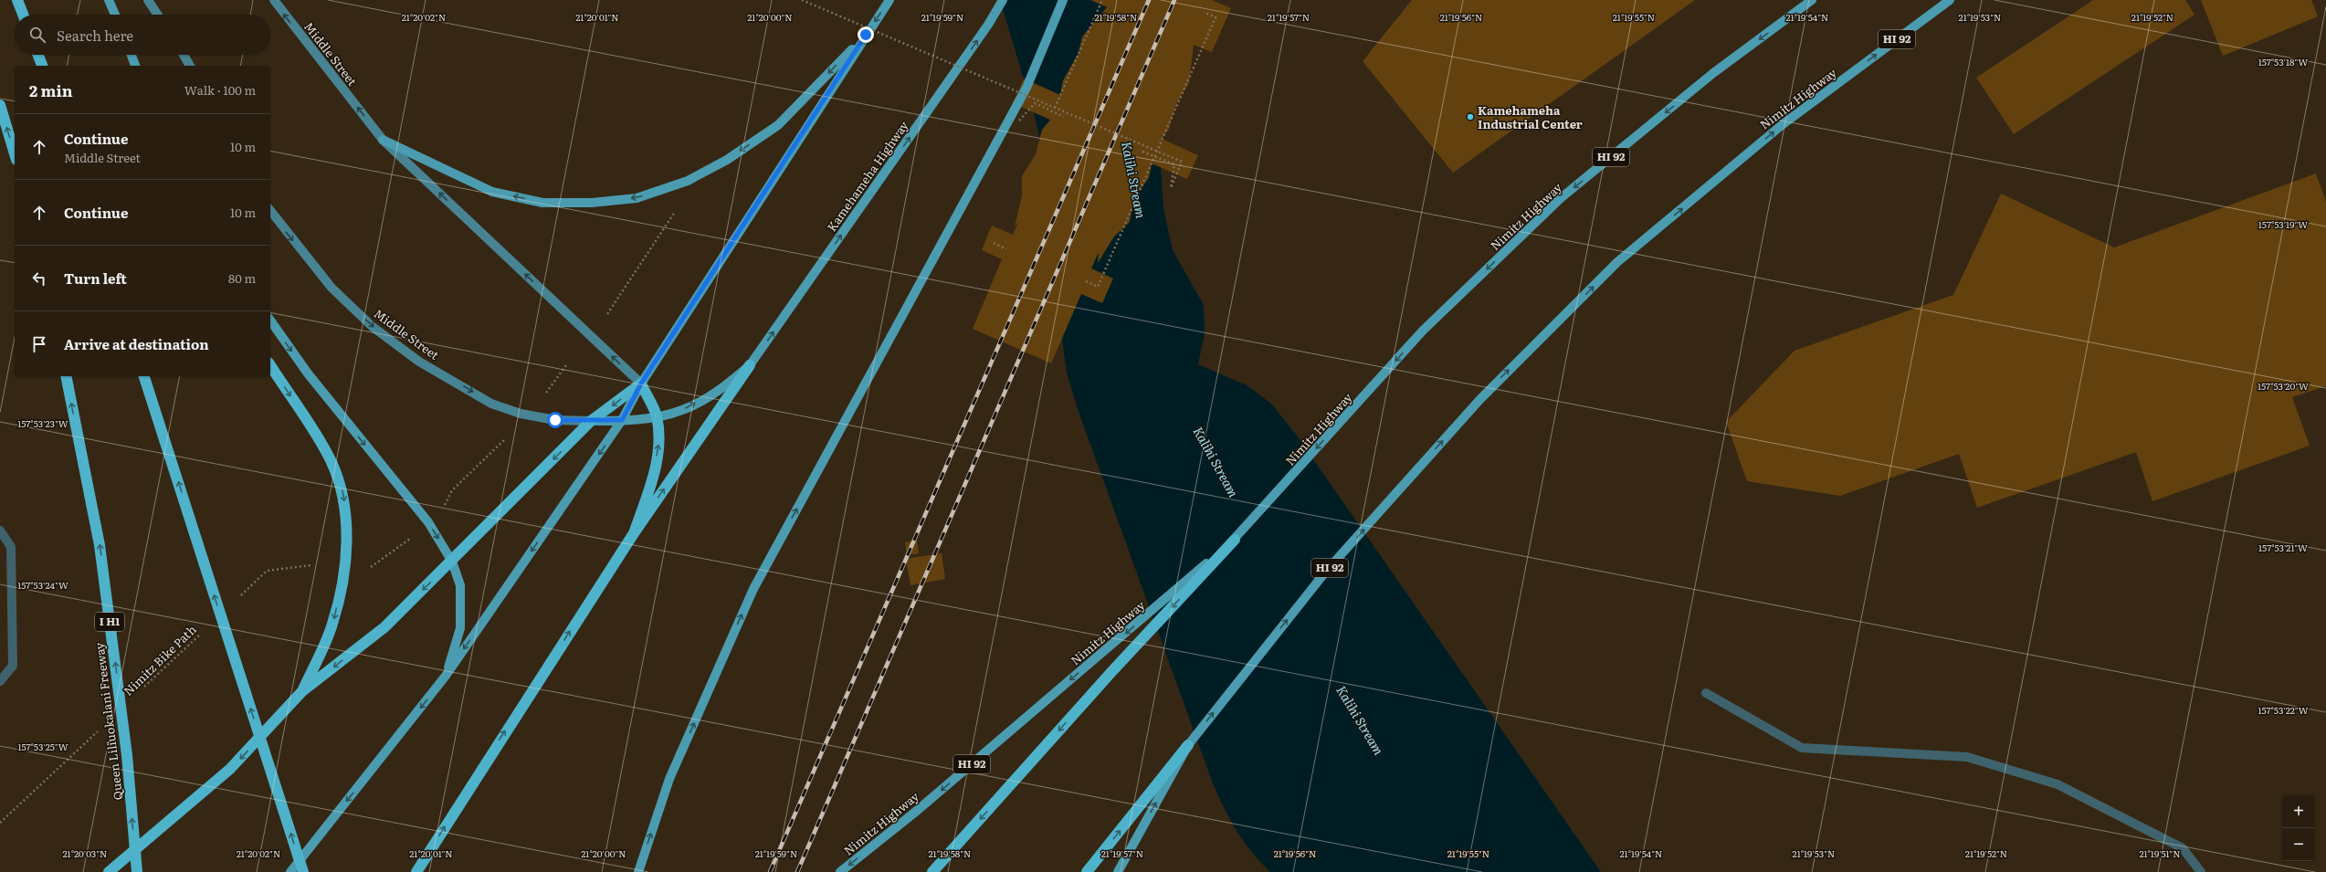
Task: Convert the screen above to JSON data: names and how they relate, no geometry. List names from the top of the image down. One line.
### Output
{"streets":{"highway":["I H1","Queen Liliʻuokalani Freeway"],"main road":["HI 92","Middle Street","Nimitz Highway","Kamehameha Highway"],"path":["Nimitz Bike Path"]},"crossings":[["Middle Street","Kamehameha Highway"]],"water":["Kalihi Stream"],"places":["Kamehameha Industrial Center"],"page":{"search":"Search here","heading":["2 min","Walk · 100 m"],"list":[["Continue","Middle Street","10 m"],["Continue","10 m"],["Turn left","80 m"],"Arrive at destination"],"map_buttons":["+","−"]},"coordinates":["21°20'02\"N","21°20'01\"N","21°20'00\"N","21°19'59\"N","21°19'58\"N","21°19'57\"N","21°19'56\"N","21°19'55\"N","21°19'54\"N","21°19'53\"N","21°19'52\"N","157°53'18\"W","157°53'19\"W","157°53'20\"W","157°53'23\"W","157°53'21\"W","157°53'24\"W","157°53'22\"W","157°53'25\"W","21°20'03\"N","21°19'51\"N"]}
